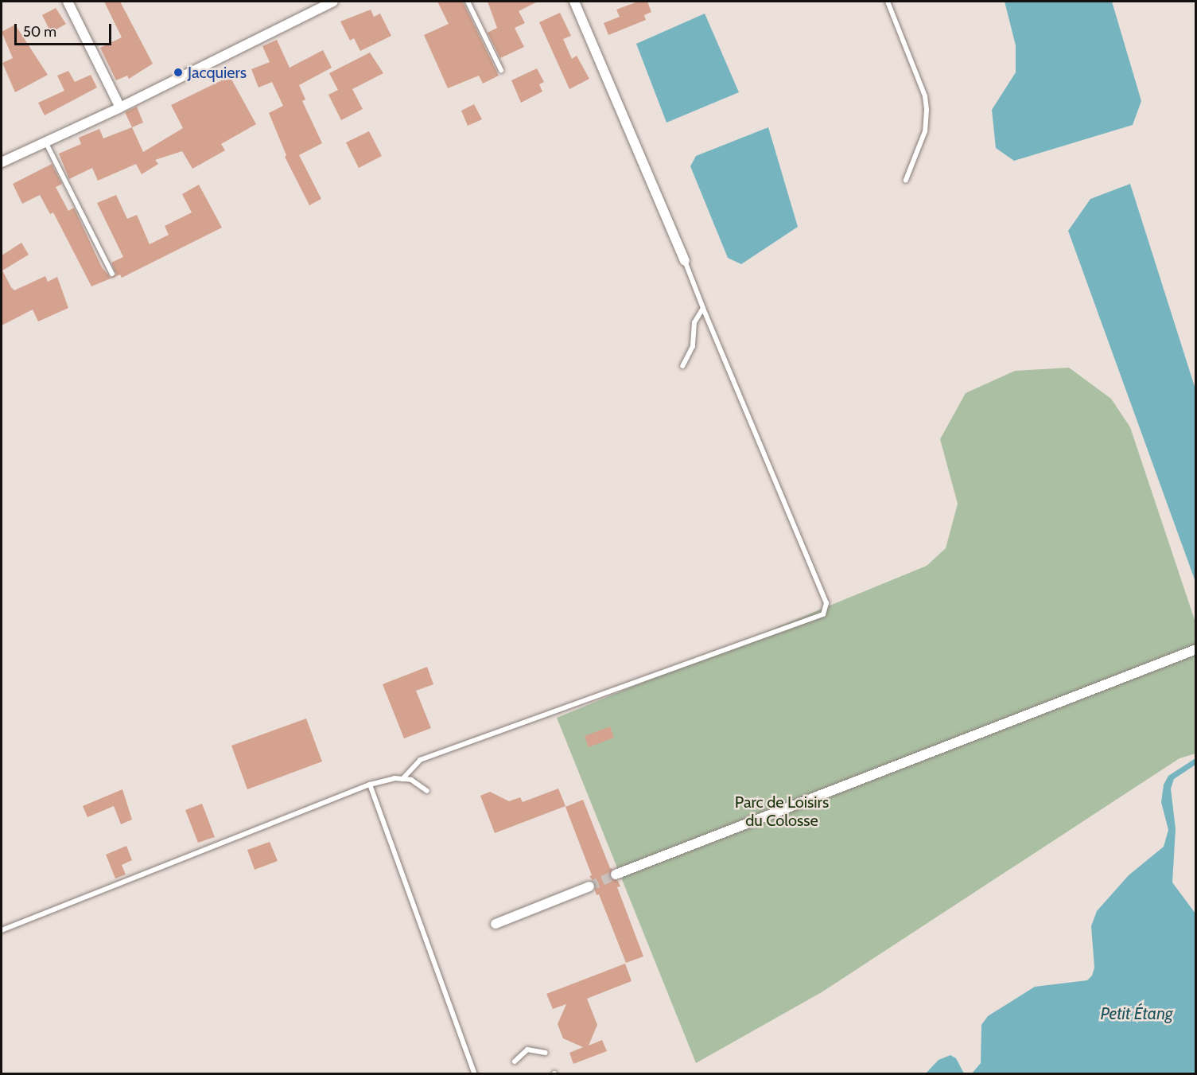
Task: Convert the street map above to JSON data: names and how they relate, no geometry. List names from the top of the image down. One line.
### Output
{"water":["Petit Étang"],"parks":["Parc de Loisirs du Colosse"],"places":["Jacquiers"],"scale_bar":"50 m"}
